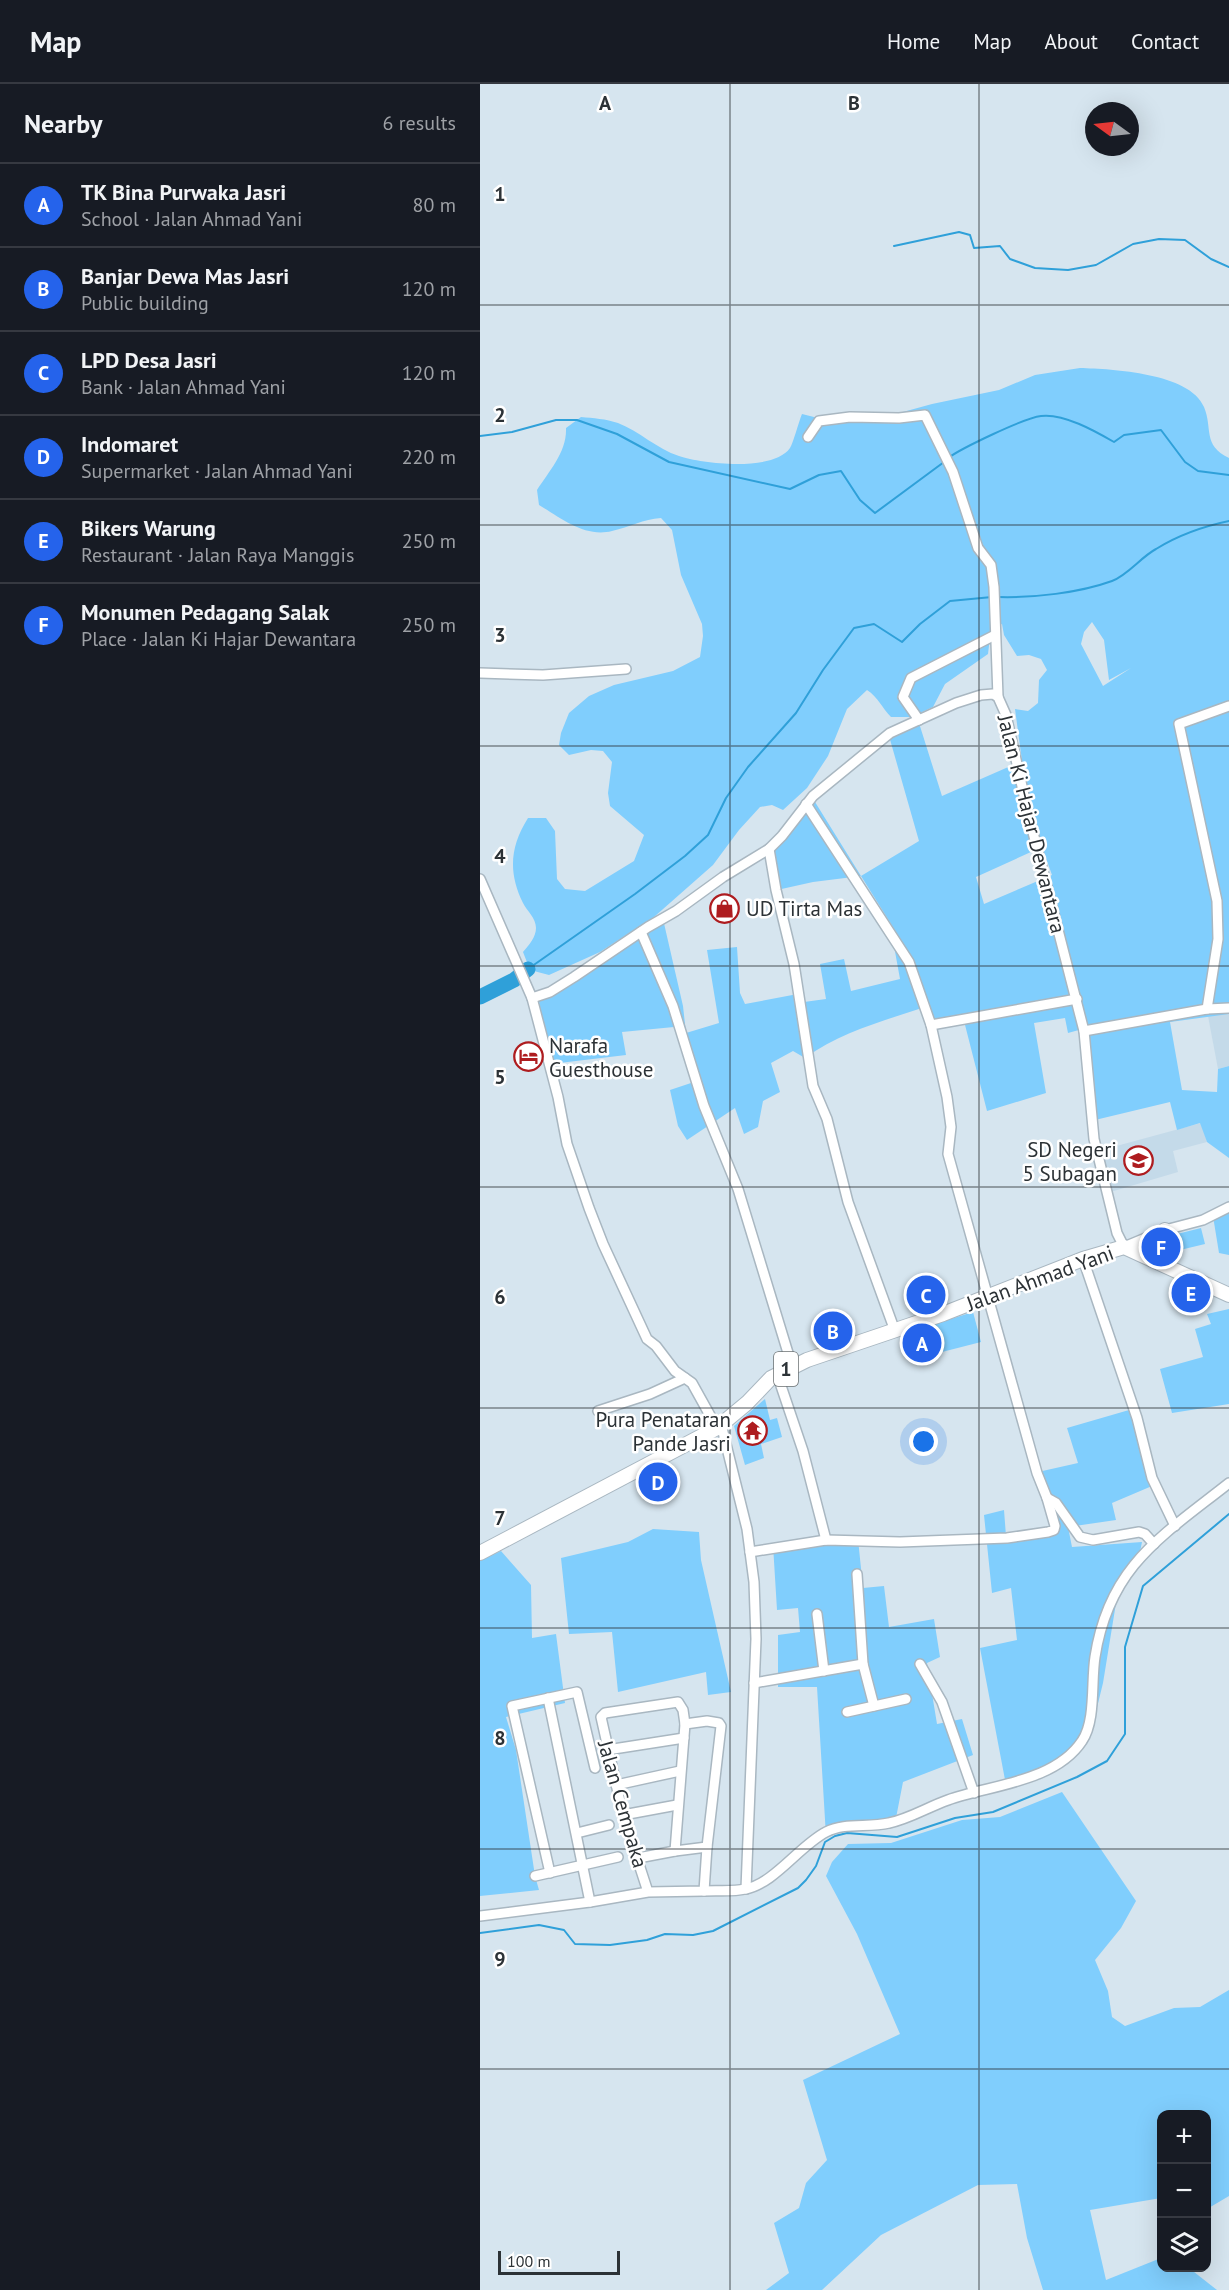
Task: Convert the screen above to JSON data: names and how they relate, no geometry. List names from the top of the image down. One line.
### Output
{"streets":{"highway":["Jalan Ahmad Yani","1"],"street":["Jalan Ki Hajar Dewantara","Jalan Cempaka"]},"crossings":[["Jalan Ki Hajar Dewantara","Jalan Ahmad Yani"]],"places":{"shop":["UD Tirta Mas"],"hotel":["Narafa Guesthouse"],"school or university":["SD Negeri 5 Subagan"],"temple":["Pura Penataran Pande Jasri"]},"scale_bar":"100 m","north":"left","page":{"header":"Map","nav":["Home","Map","About","Contact"],"heading":["Nearby","6 results"],"list":[{"mark":"A","name":"TK Bina Purwaka Jasri","note":"School · Jalan Ahmad Yani","value":"80 m"},{"mark":"B","name":"Banjar Dewa Mas Jasri","note":"Public building","value":"120 m"},{"mark":"C","name":"LPD Desa Jasri","note":"Bank · Jalan Ahmad Yani","value":"120 m"},{"mark":"D","name":"Indomaret","note":"Supermarket · Jalan Ahmad Yani","value":"220 m"},{"mark":"E","name":"Bikers Warung","note":"Restaurant · Jalan Raya Manggis","value":"250 m"},{"mark":"F","name":"Monumen Pedagang Salak","note":"Place · Jalan Ki Hajar Dewantara","value":"250 m"}],"pins":["F","E","C","B","A","D"],"map_buttons":["+","−"],"scale":"100 m"},"grid":{"columns":["A","B"],"rows":["1","2","3","4","5","6","7","8","9"]}}
